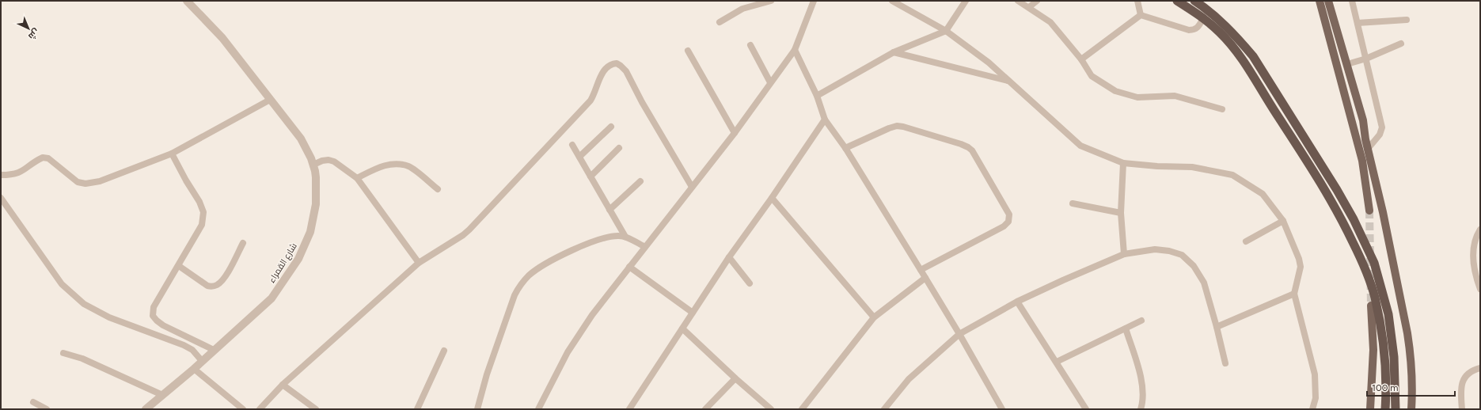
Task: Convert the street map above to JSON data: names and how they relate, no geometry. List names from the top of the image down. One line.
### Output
{"streets":{"street":["شارع القمراء"]},"scale_bar":"100 m","north":"bottom right"}
